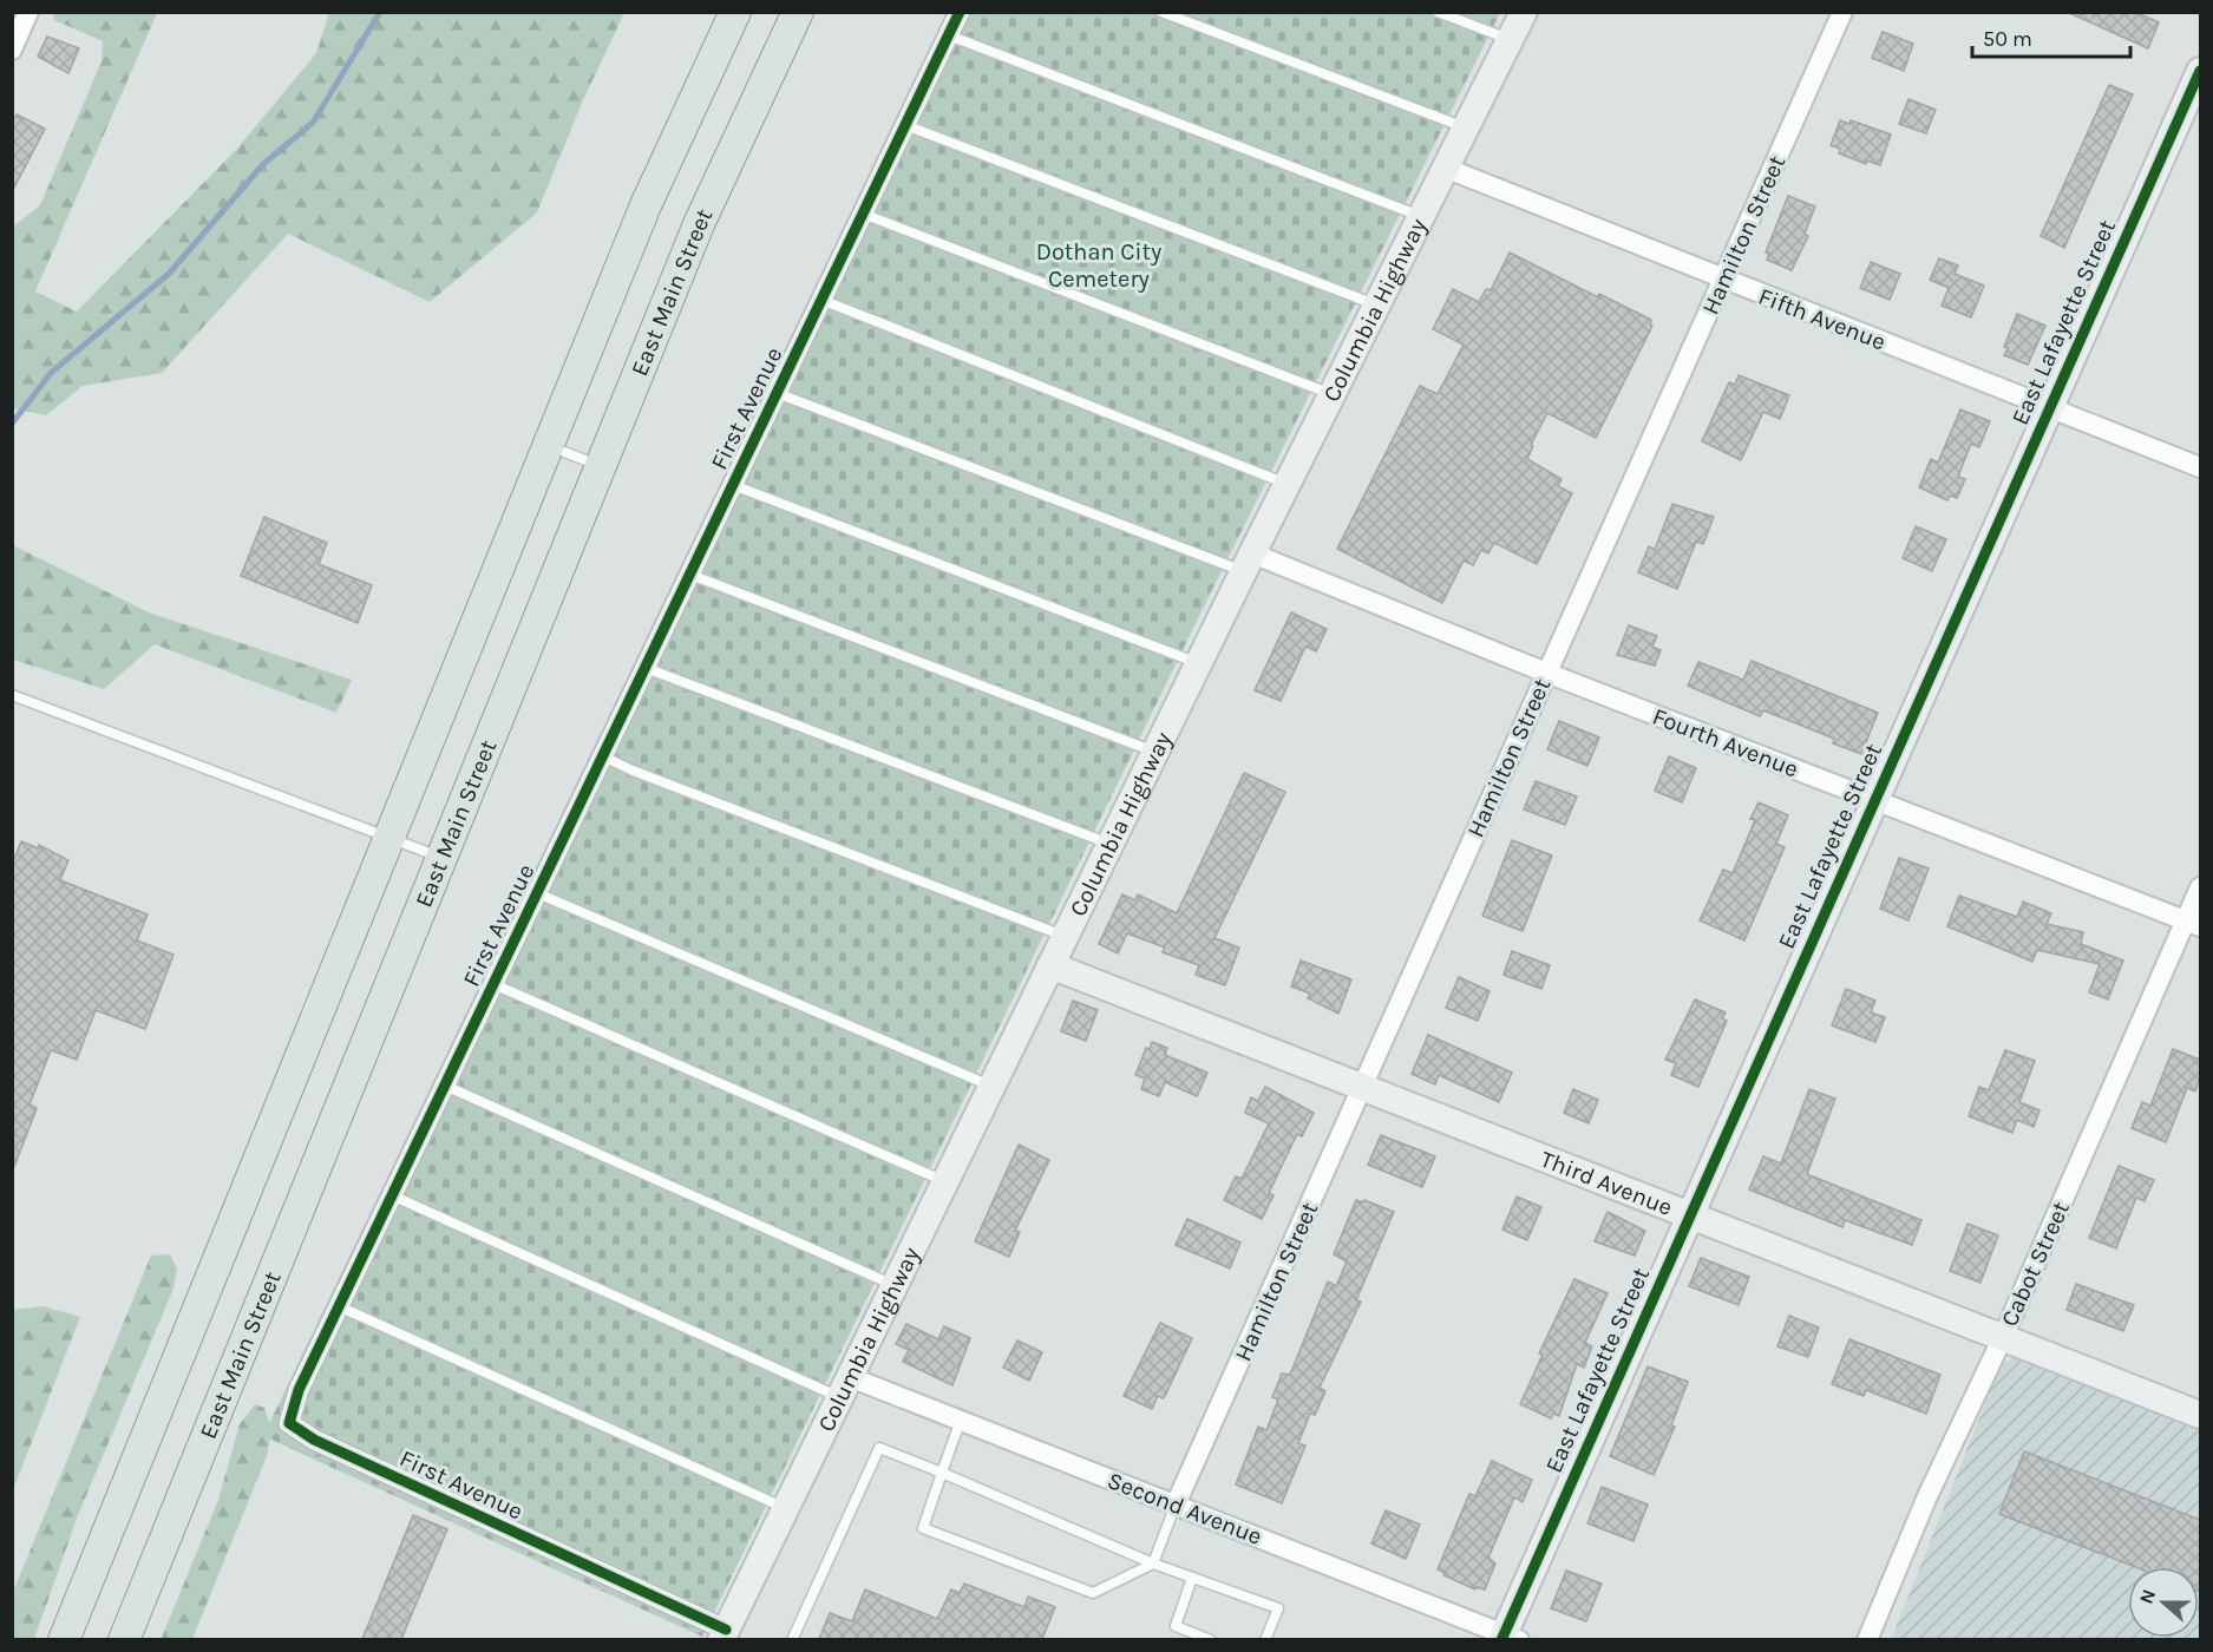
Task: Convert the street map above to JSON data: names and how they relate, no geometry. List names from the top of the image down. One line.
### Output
{"streets":{"main road":["East Main Street"],"street":["Hamilton Street","Columbia Highway","Fifth Avenue","East Lafayette Street","First Avenue","Fourth Avenue","Third Avenue","Cabot Street","Second Avenue"]},"crossings":[["Hamilton Street","Fifth Avenue"],["Hamilton Street","Fourth Avenue"],["Hamilton Street","Third Avenue"],["Hamilton Street","Second Avenue"],["Columbia Highway","Fifth Avenue"],["Columbia Highway","First Avenue"],["Columbia Highway","Fourth Avenue"],["Columbia Highway","Third Avenue"],["Columbia Highway","Second Avenue"],["Fifth Avenue","East Lafayette Street"],["East Lafayette Street","Fourth Avenue"],["East Lafayette Street","Third Avenue"],["East Lafayette Street","Second Avenue"],["Fourth Avenue","Cabot Street"],["Third Avenue","Cabot Street"]],"parks":["Dothan City Cemetery"],"scale_bar":"50 m","north":"left"}
